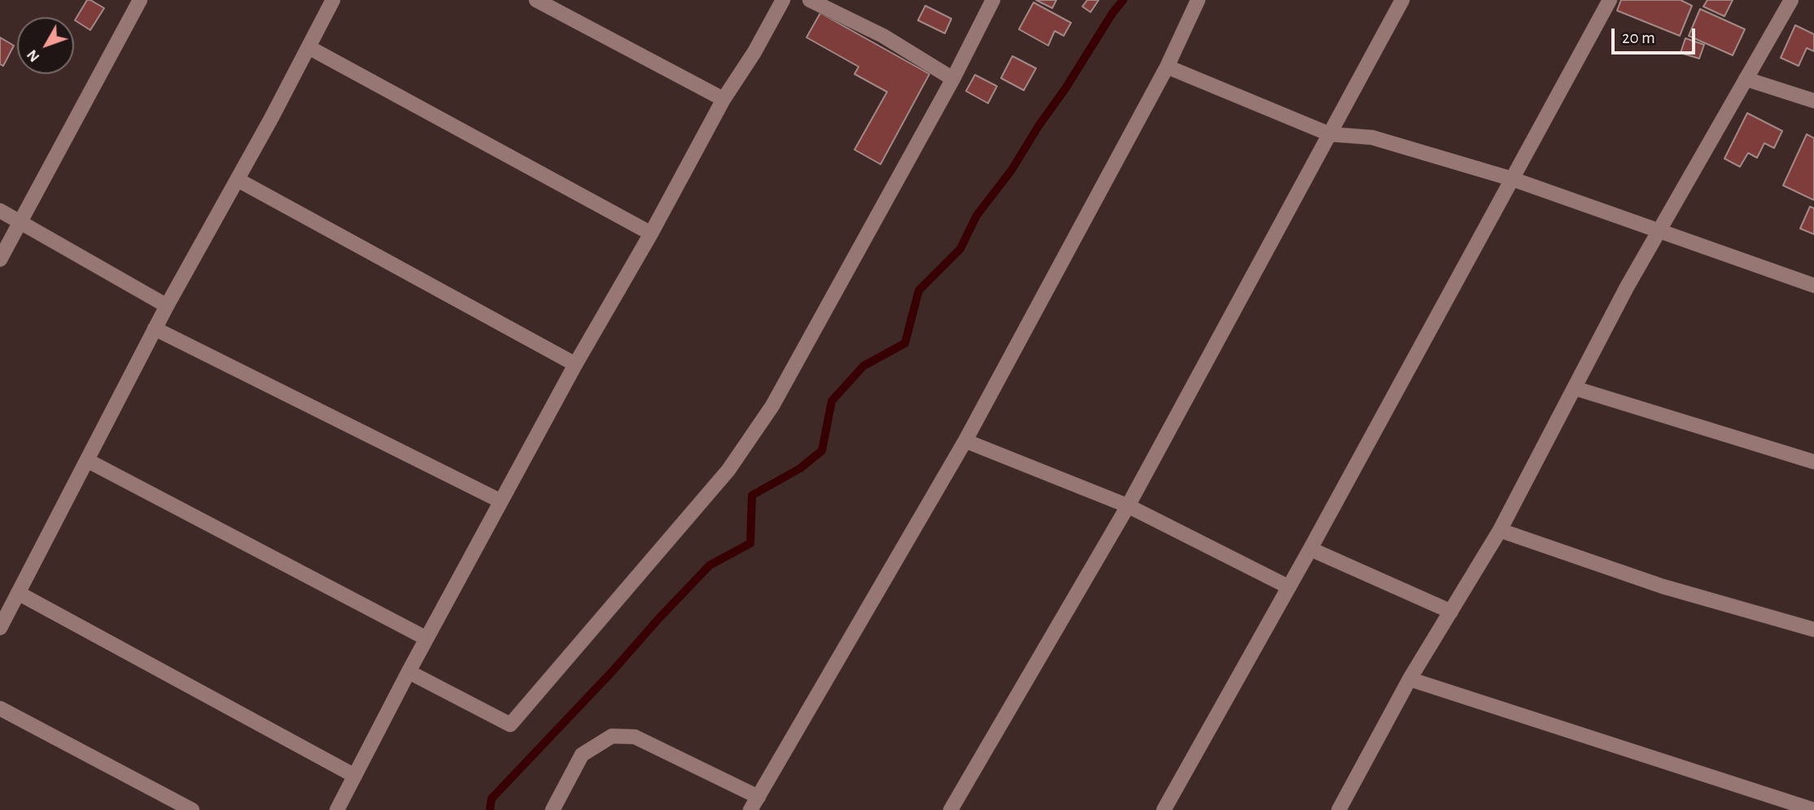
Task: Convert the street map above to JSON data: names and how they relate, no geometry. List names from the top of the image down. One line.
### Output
{"scale_bar":"20 m","north":"bottom left"}
